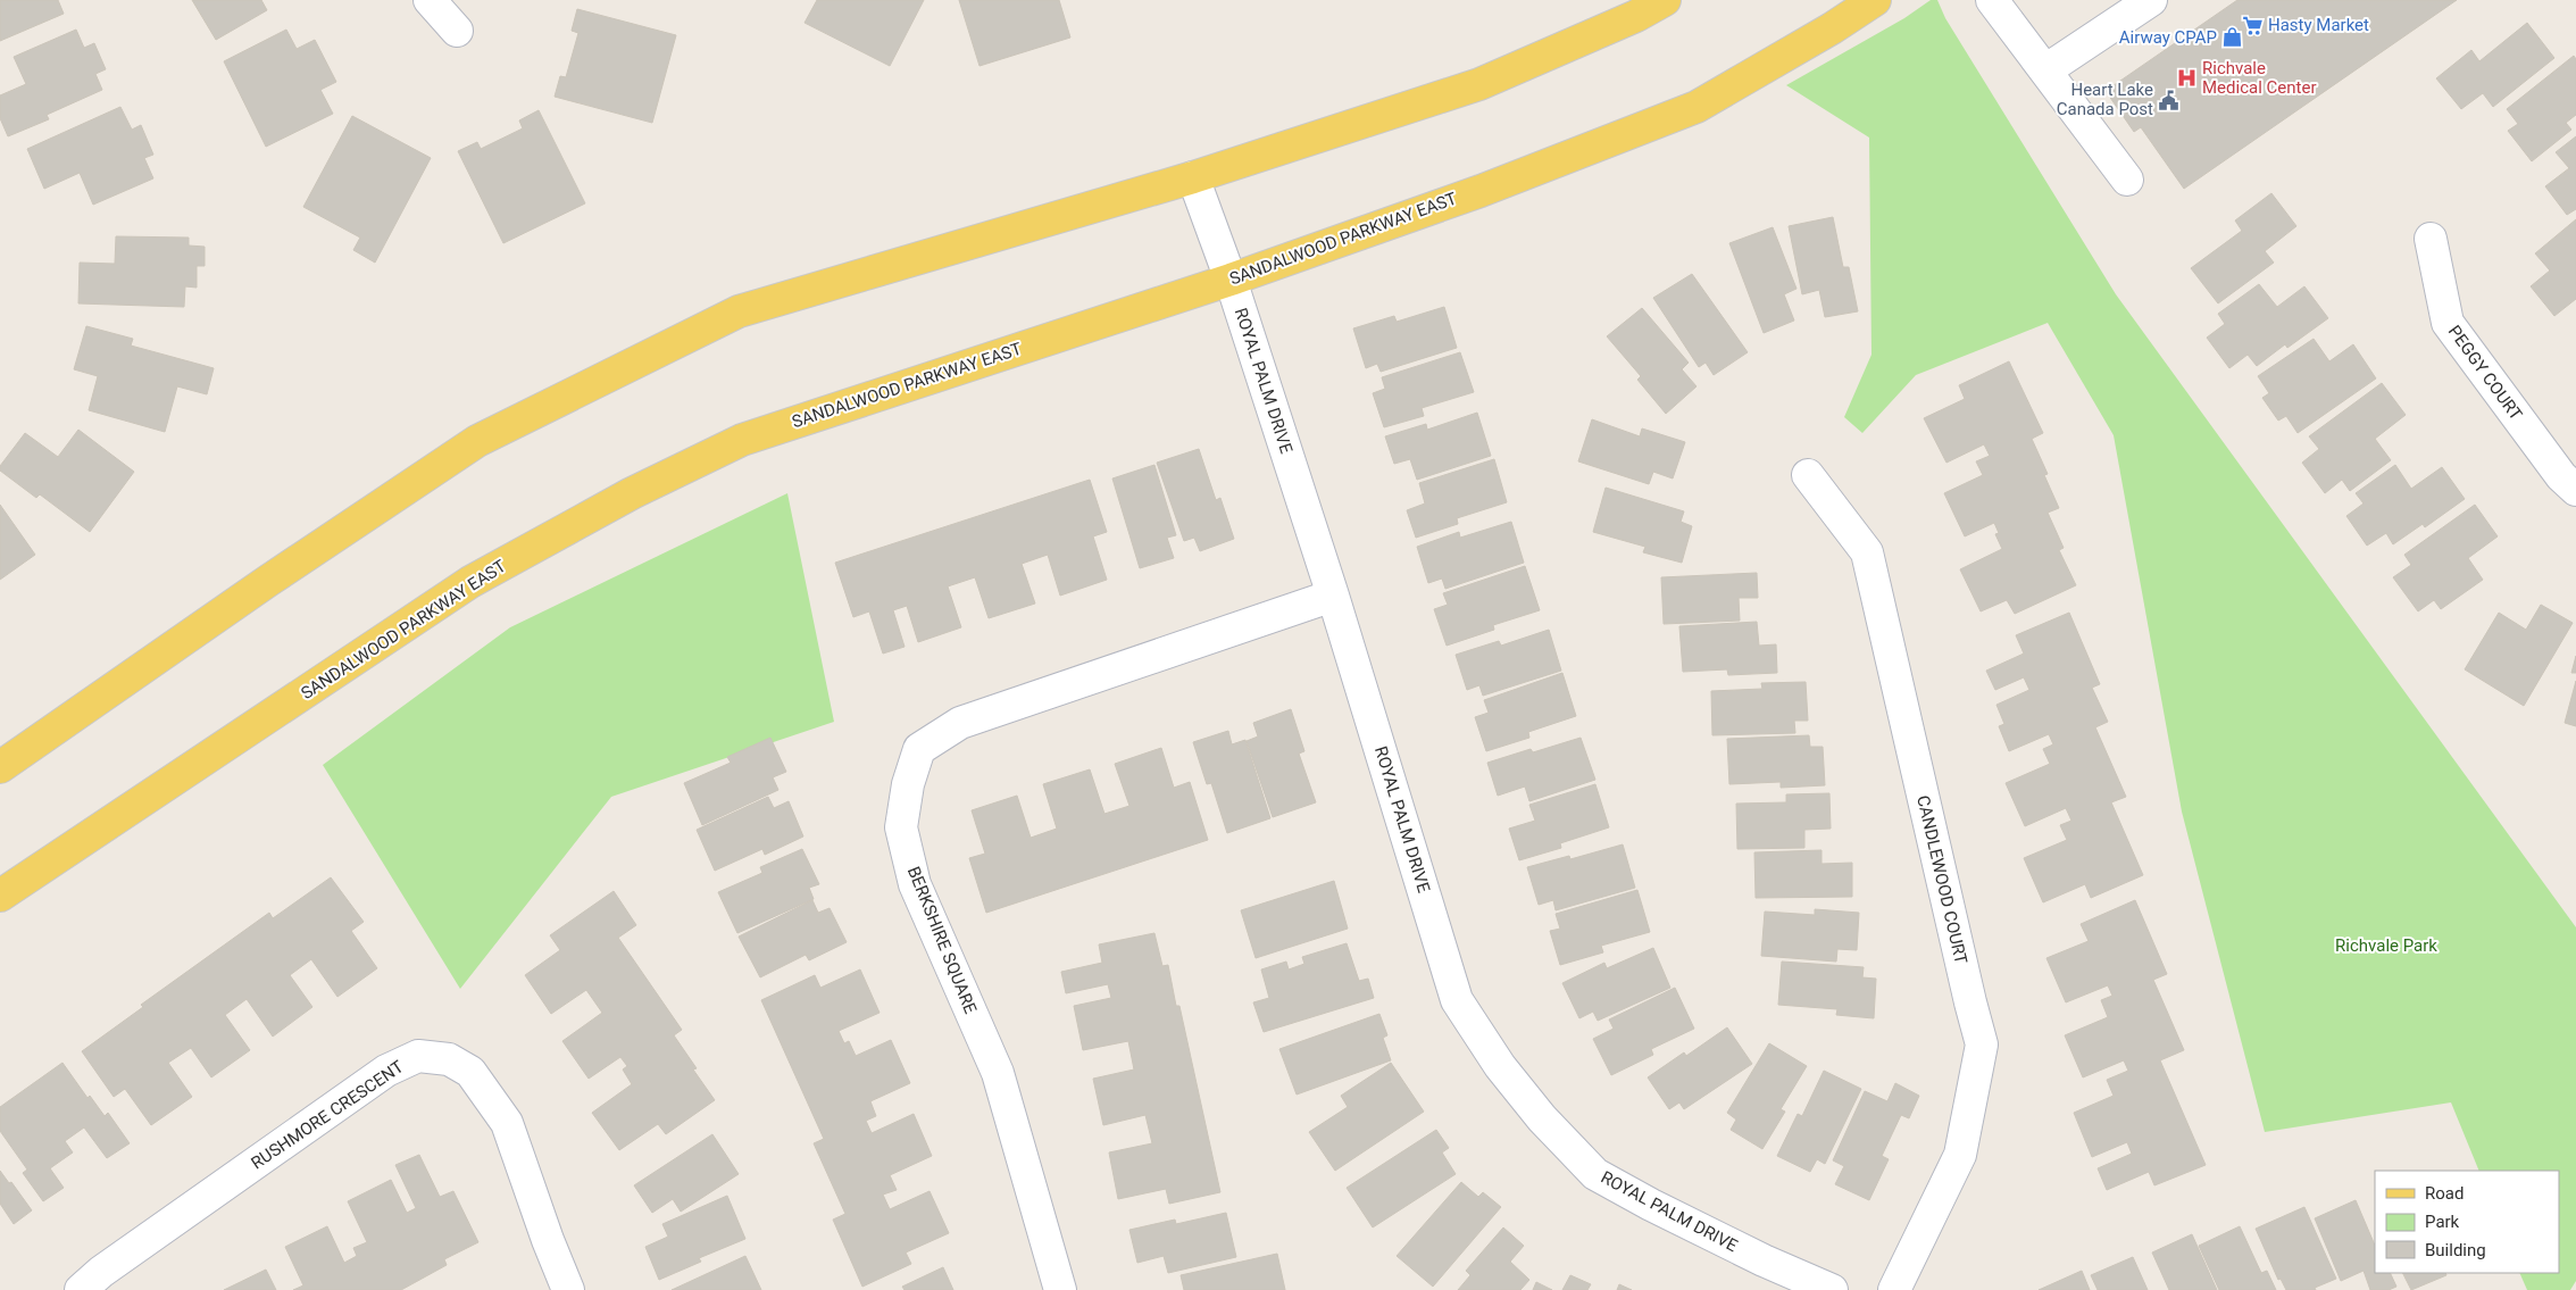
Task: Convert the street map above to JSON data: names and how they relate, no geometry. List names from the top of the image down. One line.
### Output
{"streets":{"main road":["SANDALWOOD PARKWAY EAST"],"street":["PEGGY COURT","ROYAL PALM DRIVE","CANDLEWOOD COURT","BERKSHIRE SQUARE","RUSHMORE CRESCENT"]},"crossings":[["SANDALWOOD PARKWAY EAST","ROYAL PALM DRIVE"],["ROYAL PALM DRIVE","BERKSHIRE SQUARE"]],"parks":["Richvale Park"],"places":{"supermarket":["Hasty Market"],"shop":["Airway CPAP"],"hospital":["Richvale Medical Center"],"public building":["Heart Lake Canada Post"]},"legend":["Road","Park","Building"]}
